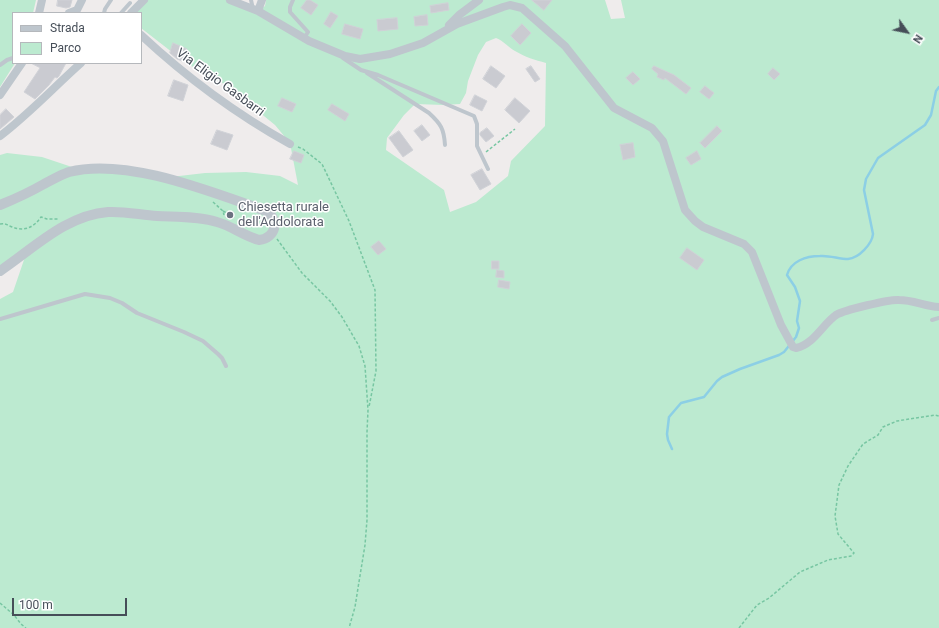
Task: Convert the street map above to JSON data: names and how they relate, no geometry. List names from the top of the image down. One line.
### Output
{"streets":{"street":["Via Eligio Gasbarri"]},"places":["Chiesetta rurale dell'Addolorata"],"legend":["Strada","Parco"],"scale_bar":"100 m","north":"bottom right"}
